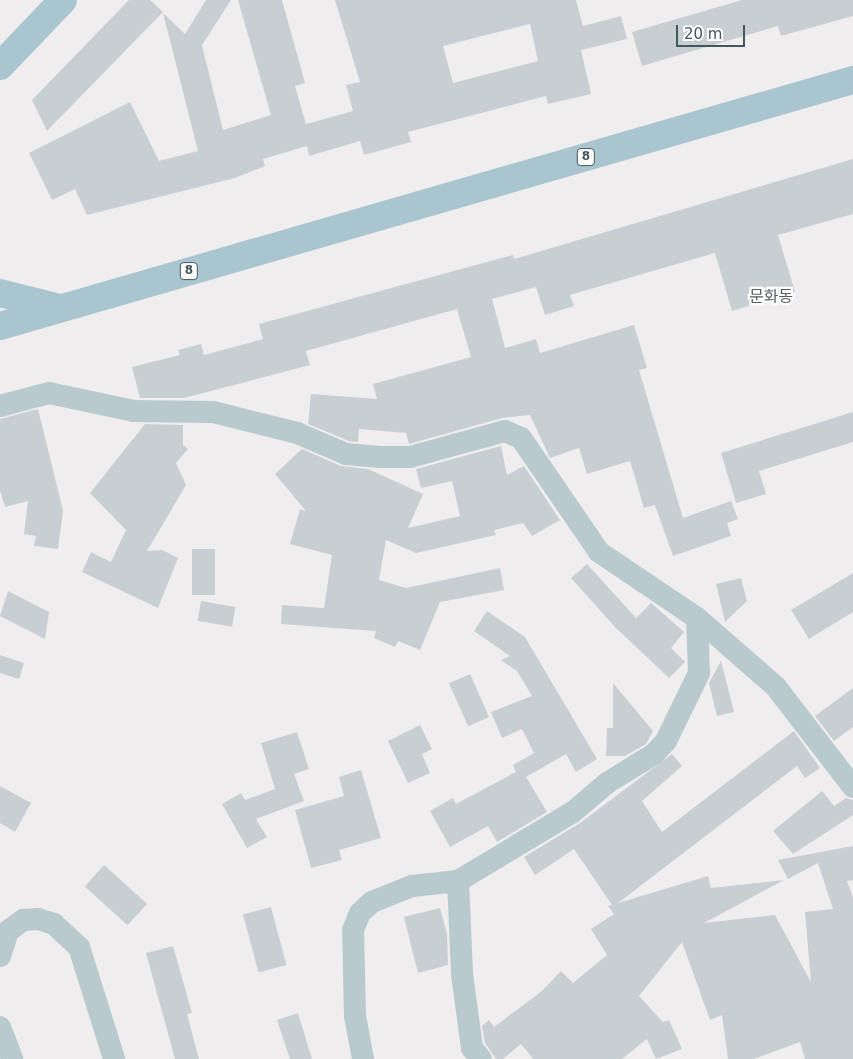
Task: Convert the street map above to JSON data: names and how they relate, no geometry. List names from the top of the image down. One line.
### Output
{"streets":{"main road":["8"]},"districts":["문화동"],"scale_bar":"20 m"}
